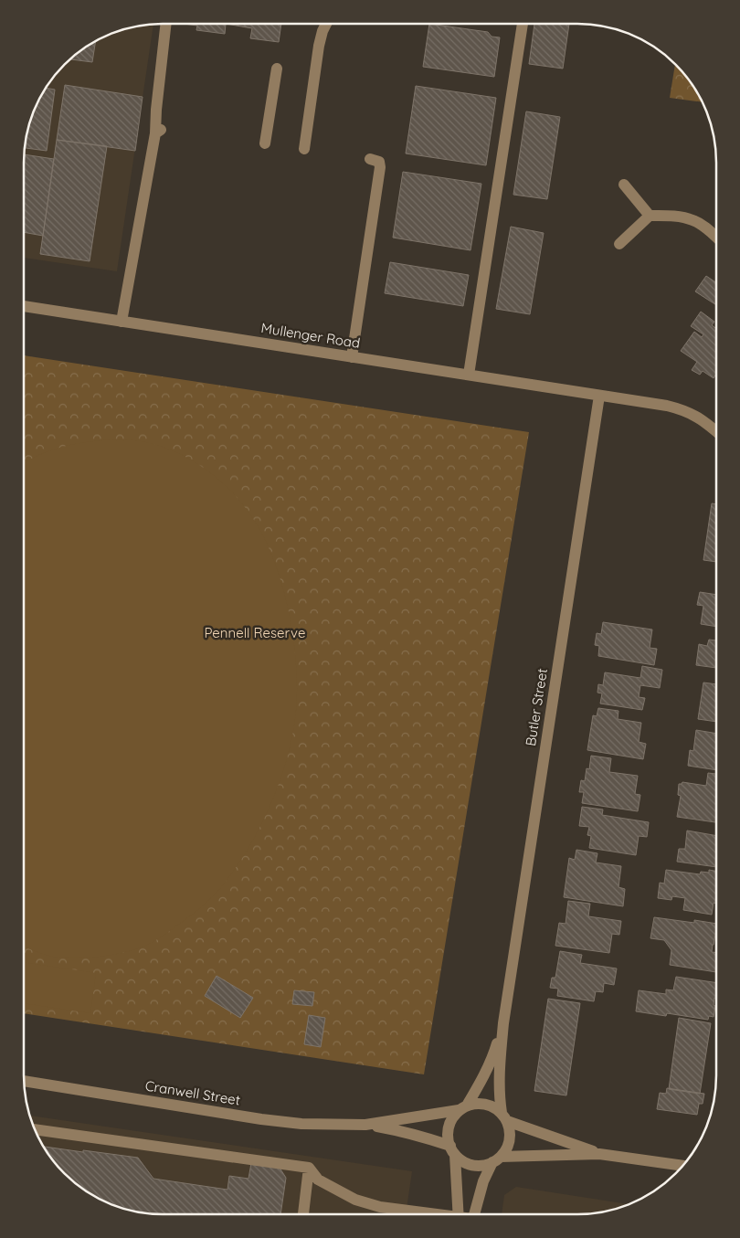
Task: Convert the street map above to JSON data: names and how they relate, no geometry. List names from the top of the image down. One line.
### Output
{"streets":{"street":["Mullenger Road","Butler Street","Cranwell Street"]},"crossings":[["Mullenger Road","Butler Street"],["Butler Street","Cranwell Street"]],"parks":["Pennell Reserve"]}
